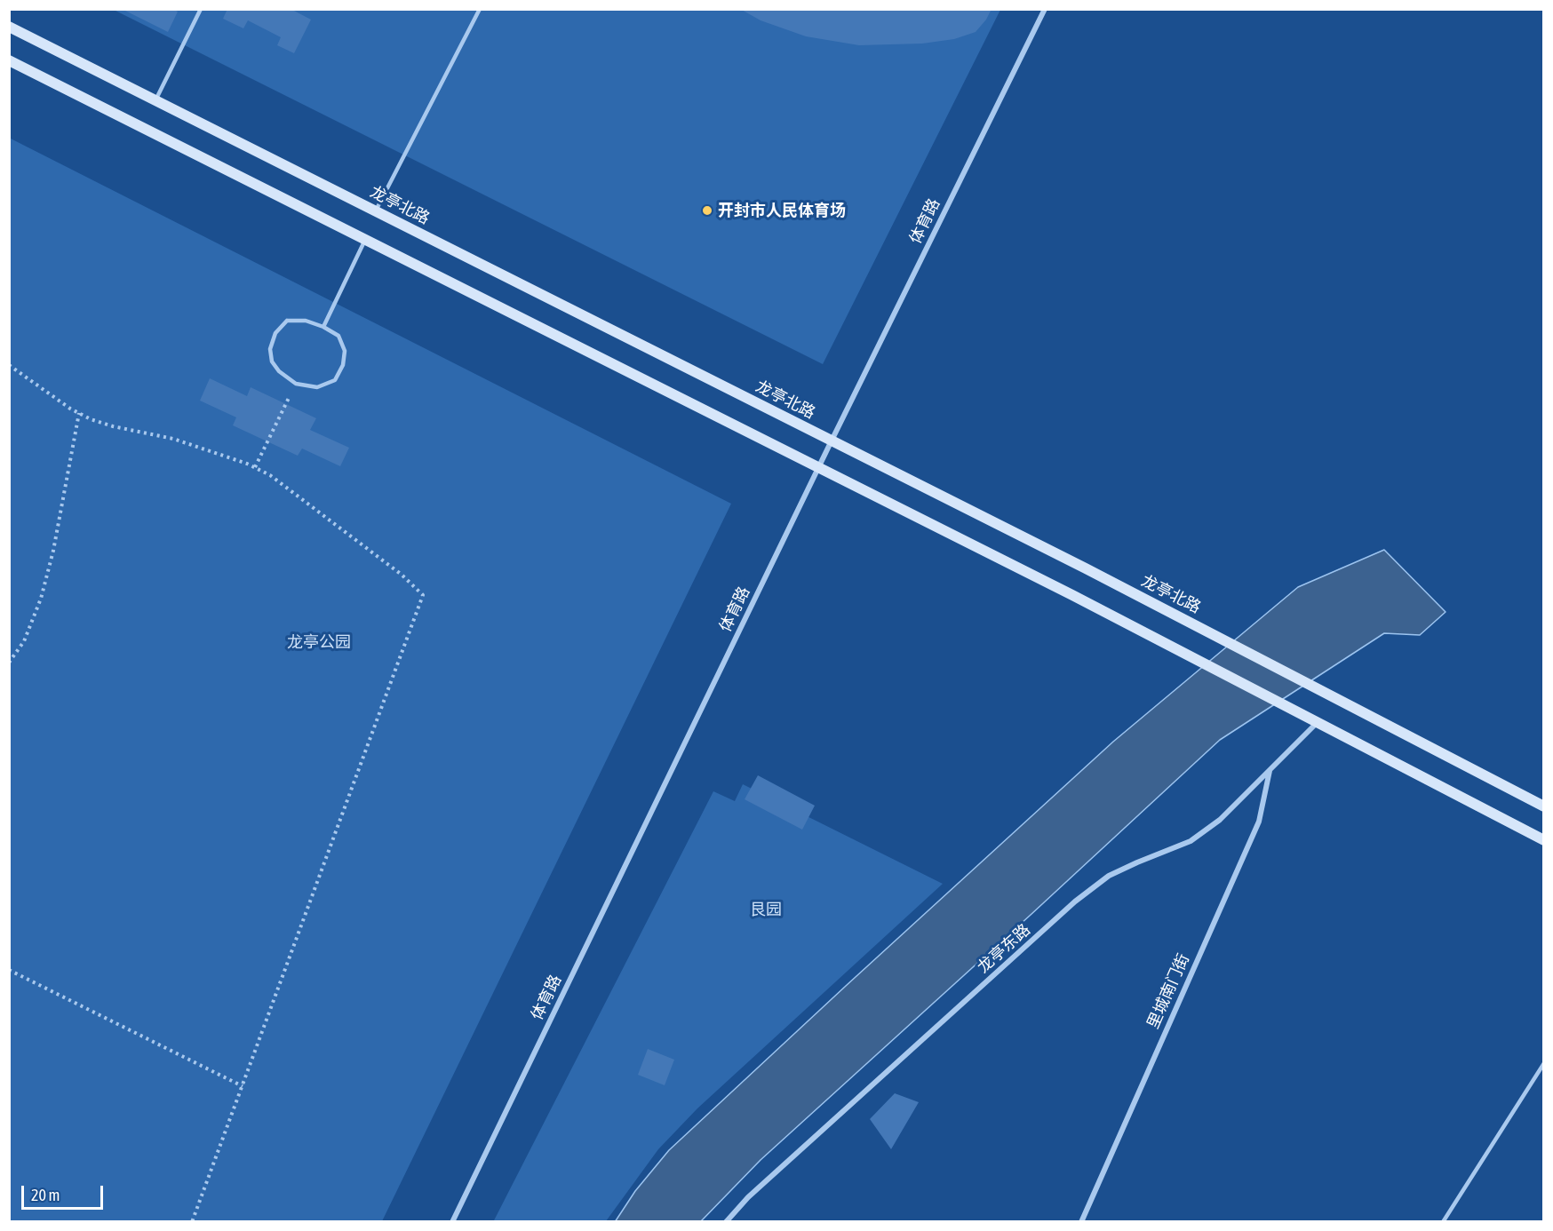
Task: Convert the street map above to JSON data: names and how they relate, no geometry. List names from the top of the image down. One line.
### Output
{"streets":{"main road":["龙亭北路"],"street":["体育路","龙亭东路","里城南门街"]},"crossings":[["龙亭北路","体育路"],["龙亭东路","里城南门街"]],"parks":["龙亭公园","艮园"],"places":["开封市人民体育场"],"scale_bar":"20 m"}
